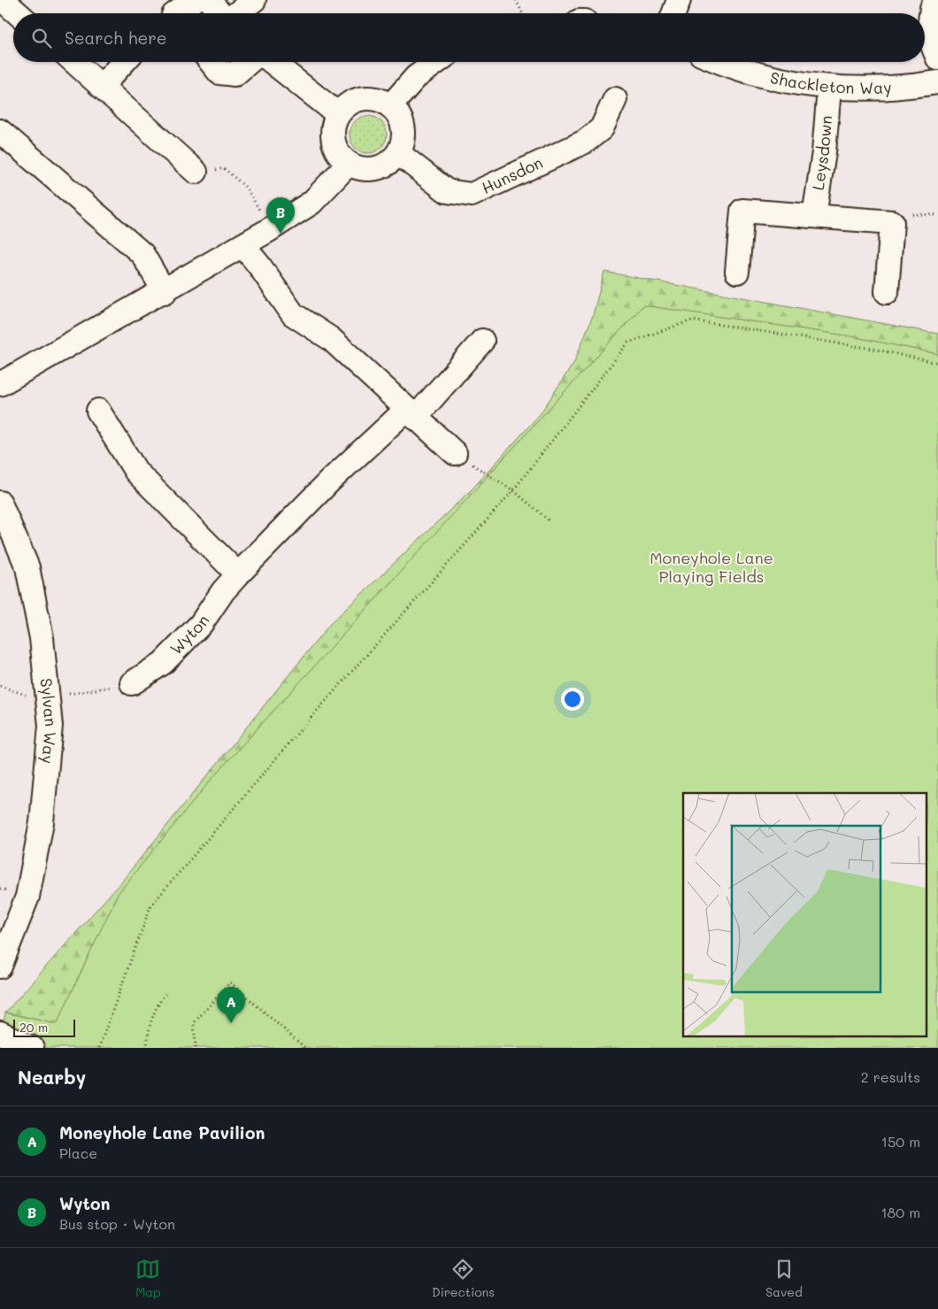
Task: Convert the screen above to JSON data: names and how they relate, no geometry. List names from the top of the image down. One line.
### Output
{"streets":{"street":["Shackleton Way","Leysdown","Hunsdon","Wyton","Sylvan Way"]},"crossings":[["Shackleton Way","Leysdown"]],"parks":["Moneyhole Lane Playing Fields"],"scale_bar":"20 m","page":{"search":"Search here","pins":["B","A"],"scale":"20 m","heading":["Nearby","2 results"],"list":[{"mark":"A","name":"Moneyhole Lane Pavilion","note":"Place","value":"150 m"},{"mark":"B","name":"Wyton","note":"Bus stop · Wyton","value":"180 m"}],"nav":["Map","Directions","Saved"]}}
